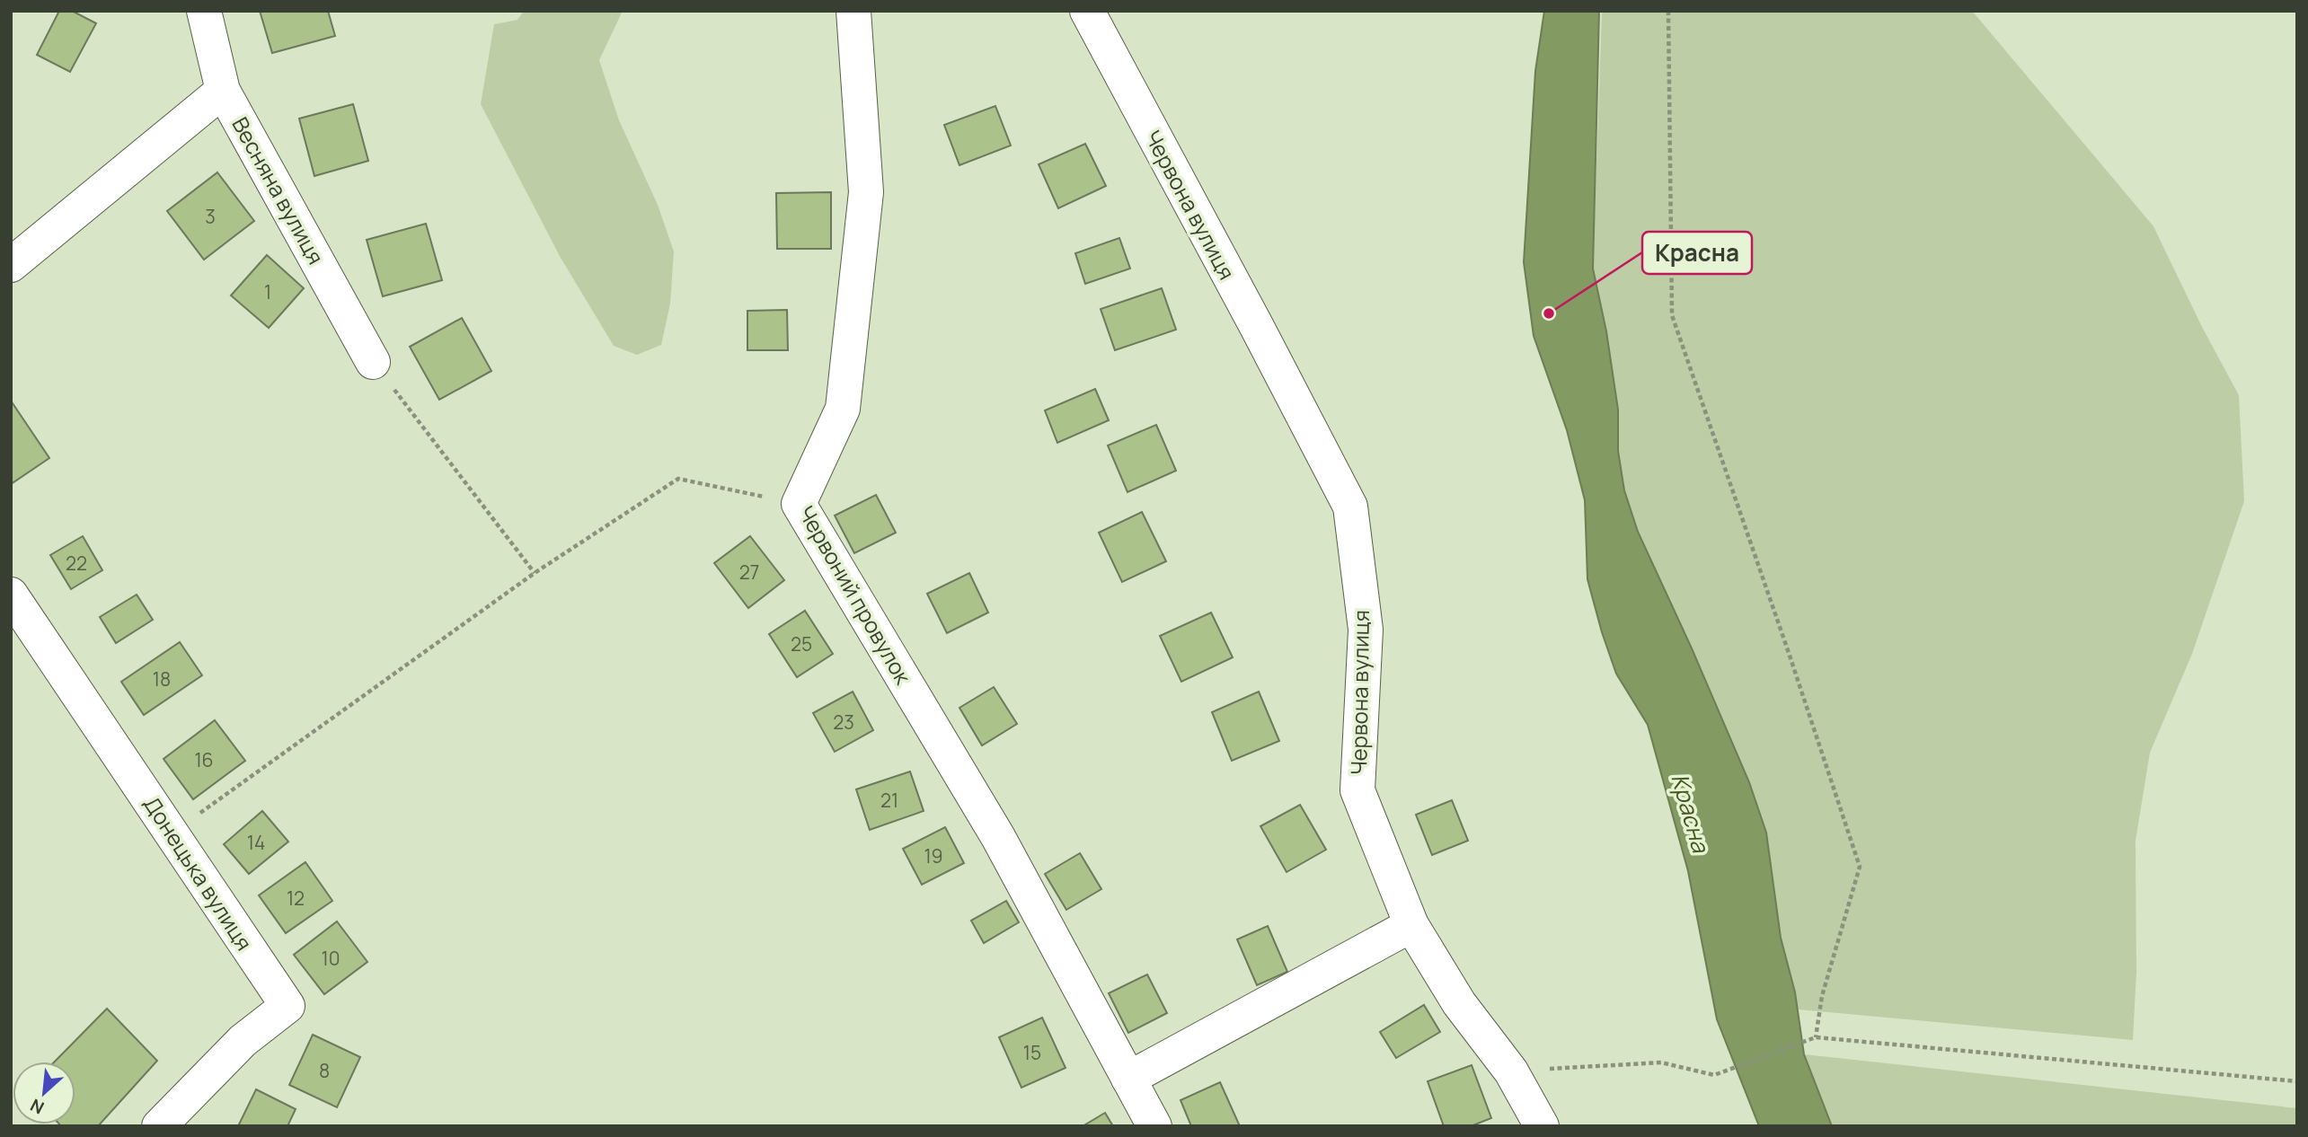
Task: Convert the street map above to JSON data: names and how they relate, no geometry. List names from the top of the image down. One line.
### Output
{"streets":{"street":["Весняна вулиця","Червона вулиця","Червоний провулок","Донецька вулиця"]},"water":["Красна"],"places":["Красна"],"house_numbers":["3","1","22","27","25","18","23","16","21","14","19","12","10","15","8"],"north":"bottom left"}
